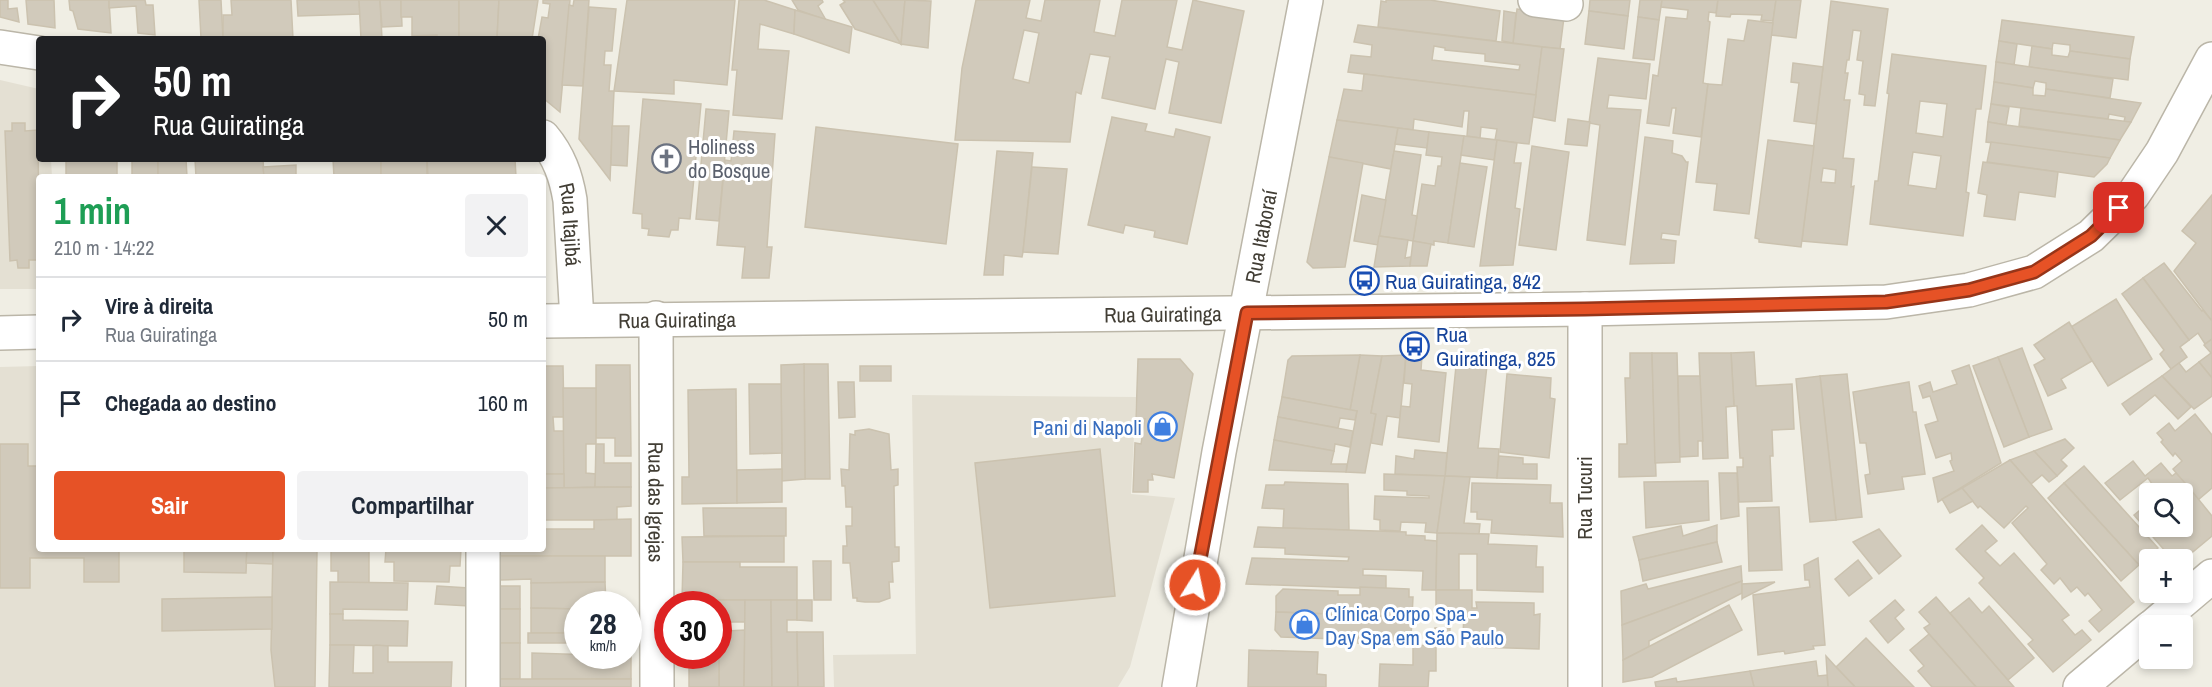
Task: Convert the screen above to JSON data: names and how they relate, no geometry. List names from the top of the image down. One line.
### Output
{"streets":{"street":["Rua Itajibá","Rua Itaboraí","Rua Guiratinga","Rua Tucuri","Rua das Igrejas"]},"crossings":[["Rua Itajibá","Rua Guiratinga"],["Rua Itaboraí","Rua Guiratinga"],["Rua Guiratinga","Rua Tucuri"],["Rua Guiratinga","Rua das Igrejas"]],"places":{"church":["Holiness do Bosque"],"bus stop":["Rua Guiratinga, 842","Rua Guiratinga, 825"],"shop":["Pani di Napoli","Clínica Corpo Spa - Day Spa em São Paulo"]},"page":{"turn":["50 m","Rua Guiratinga"],"heading":["1 min","210 m · 14:22"],"list":[{"name":"Vire à direita","note":"Rua Guiratinga","value":"50 m"},{"name":"Chegada ao destino","value":"160 m"}],"buttons":["Sair","Compartilhar"],"map_buttons":["+","−"],"speed":"28 km/h","limit":"30"}}
